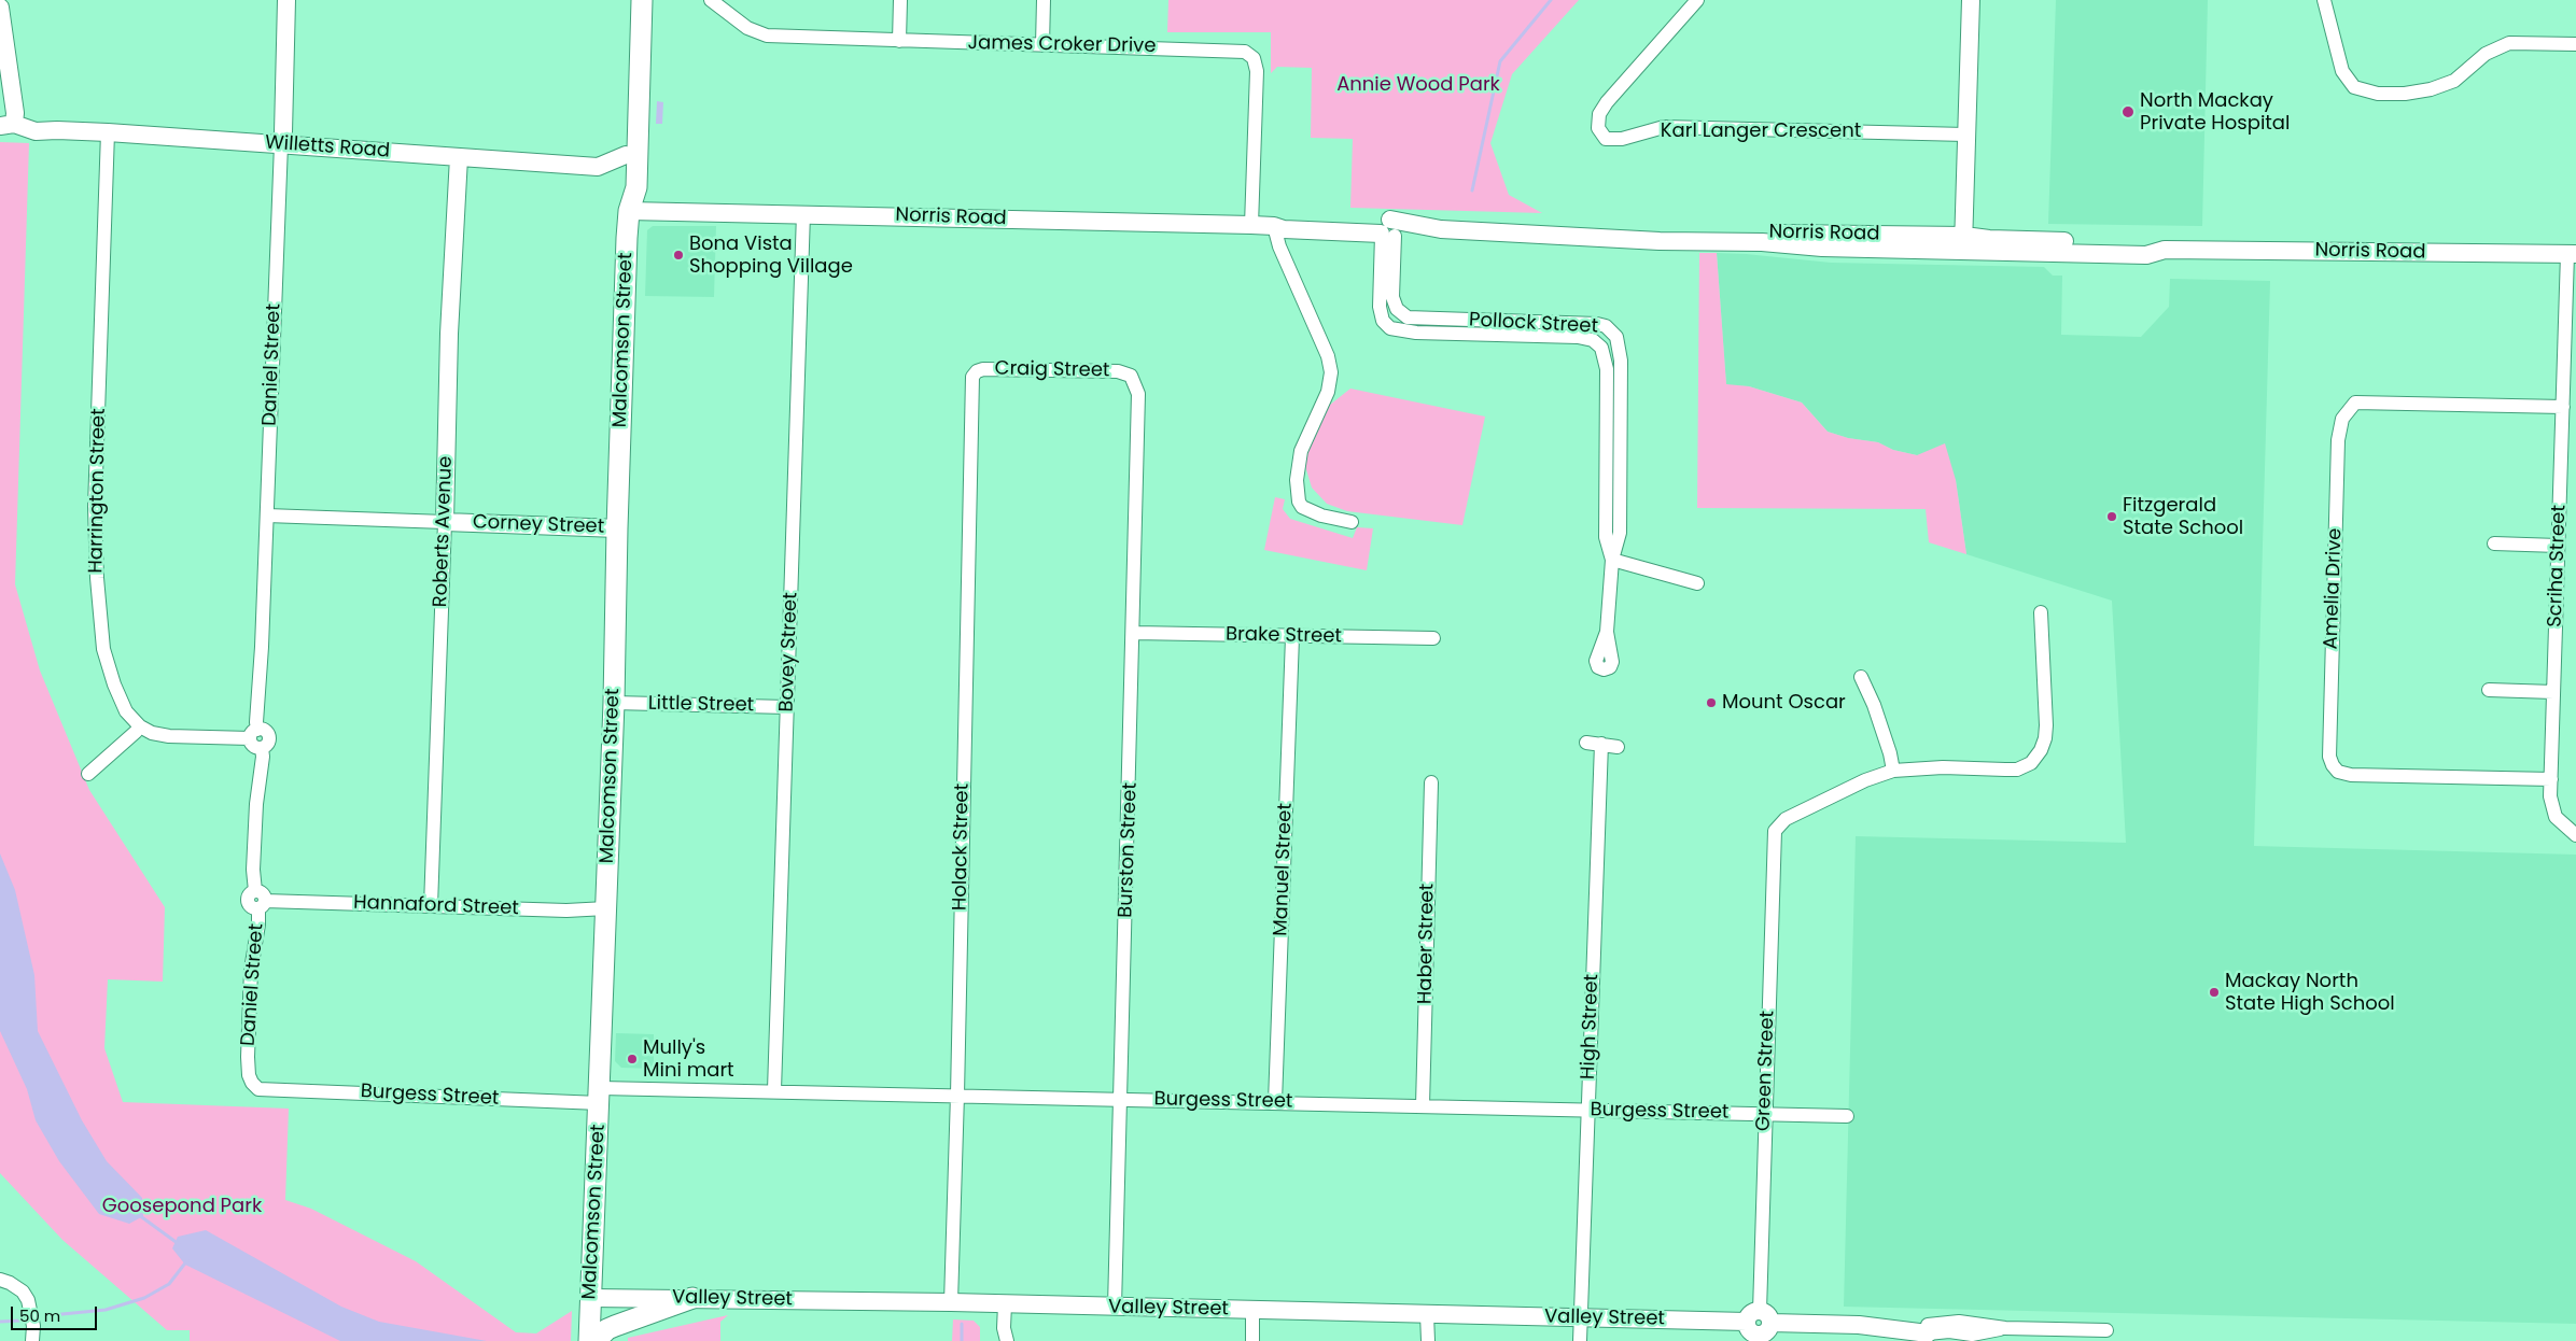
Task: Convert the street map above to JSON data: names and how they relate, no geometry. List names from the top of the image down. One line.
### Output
{"streets":{"main road":["Malcomson Street"],"street":["James Croker Drive","Karl Langer Crescent","Willetts Road","Norris Road","Pollock Street","Daniel Street","Craig Street","Harrington Street","Corney Street","Roberts Avenue","Scriha Street","Amelia Drive","Brake Street","Bovey Street","Little Street","Holack Street","Burston Street","Manuel Street","Hannaford Street","Haber Street","High Street","Green Street","Burgess Street","Valley Street"]},"crossings":[["James Croker Drive","Norris Road"],["Willetts Road","Malcomson Street"],["Willetts Road","Daniel Street"],["Willetts Road","Harrington Street"],["Willetts Road","Roberts Avenue"],["Norris Road","Malcomson Street"],["Norris Road","Scriha Street"],["Norris Road","Bovey Street"],["Malcomson Street","Corney Street"],["Malcomson Street","Little Street"],["Malcomson Street","Hannaford Street"],["Malcomson Street","Burgess Street"],["Malcomson Street","Valley Street"],["Daniel Street","Corney Street"],["Daniel Street","Hannaford Street"],["Daniel Street","Burgess Street"],["Craig Street","Holack Street"],["Craig Street","Burston Street"],["Corney Street","Roberts Avenue"],["Roberts Avenue","Hannaford Street"],["Scriha Street","Amelia Drive"],["Brake Street","Burston Street"],["Brake Street","Manuel Street"],["Bovey Street","Little Street"],["Bovey Street","Burgess Street"],["Holack Street","Burgess Street"],["Holack Street","Valley Street"],["Burston Street","Burgess Street"],["Burston Street","Valley Street"],["Manuel Street","Burgess Street"],["Haber Street","Burgess Street"],["High Street","Burgess Street"],["High Street","Valley Street"],["Green Street","Burgess Street"],["Green Street","Valley Street"]],"parks":["Annie Wood Park","Goosepond Park"],"places":["North Mackay Private Hospital","Bona Vista Shopping Village","Fitzgerald State School","Mount Oscar","Mackay North State High School","Mully's Mini mart"],"scale_bar":"50 m"}
